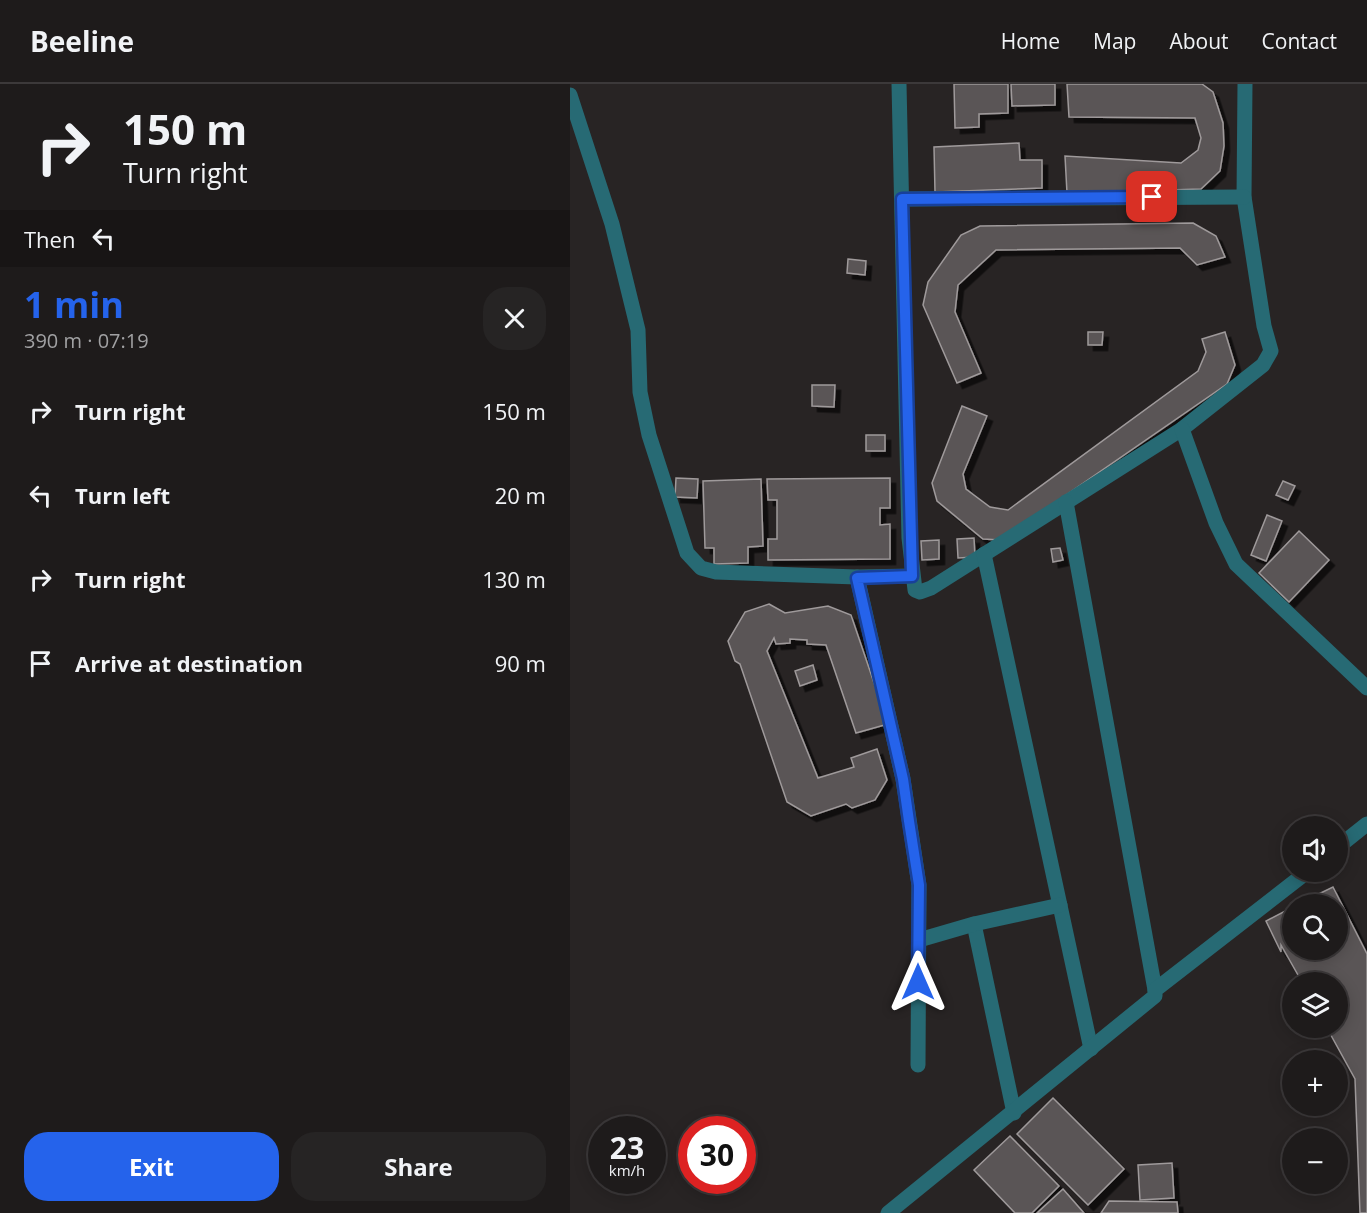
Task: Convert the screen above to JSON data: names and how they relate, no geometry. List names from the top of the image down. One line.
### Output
{"page":{"header":"Beeline","nav":["Home","Map","About","Contact"],"turn":["150 m","Turn right"],"then":"Then","heading":["1 min","390 m · 07:19"],"list":[{"name":"Turn right","value":"150 m"},{"name":"Turn left","value":"20 m"},{"name":"Turn right","value":"130 m"},{"name":"Arrive at destination","value":"90 m"}],"map_buttons":["+","−"],"speed":"23 km/h","limit":"30","buttons":["Exit","Share"]}}
